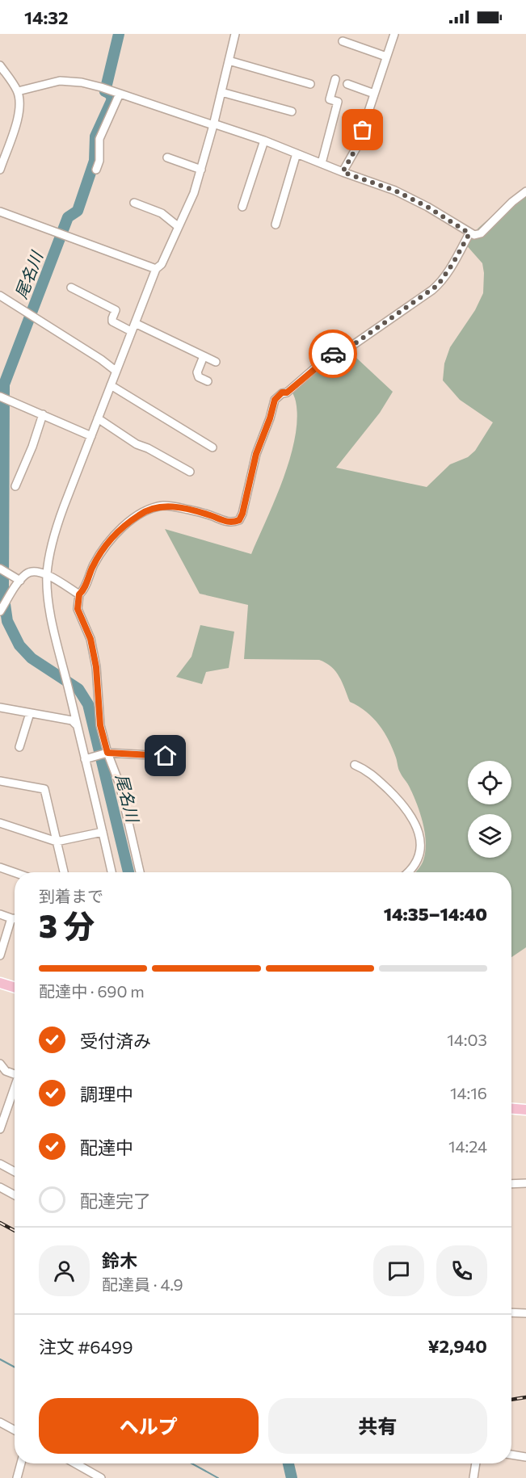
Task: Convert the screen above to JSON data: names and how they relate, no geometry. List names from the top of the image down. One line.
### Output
{"water":["尾名川"],"page":{"status":"14:32","heading":["3 分","到着まで","14:35–14:40"],"panel":["鈴木","配達員 · 4.9","注文 #6499","¥2,940"],"bar":"配達中 · 690 m","list":[["受付済み","14:03"],["調理中","14:16"],["配達中","14:24"],"配達完了"],"buttons":["ヘルプ","共有"]}}
